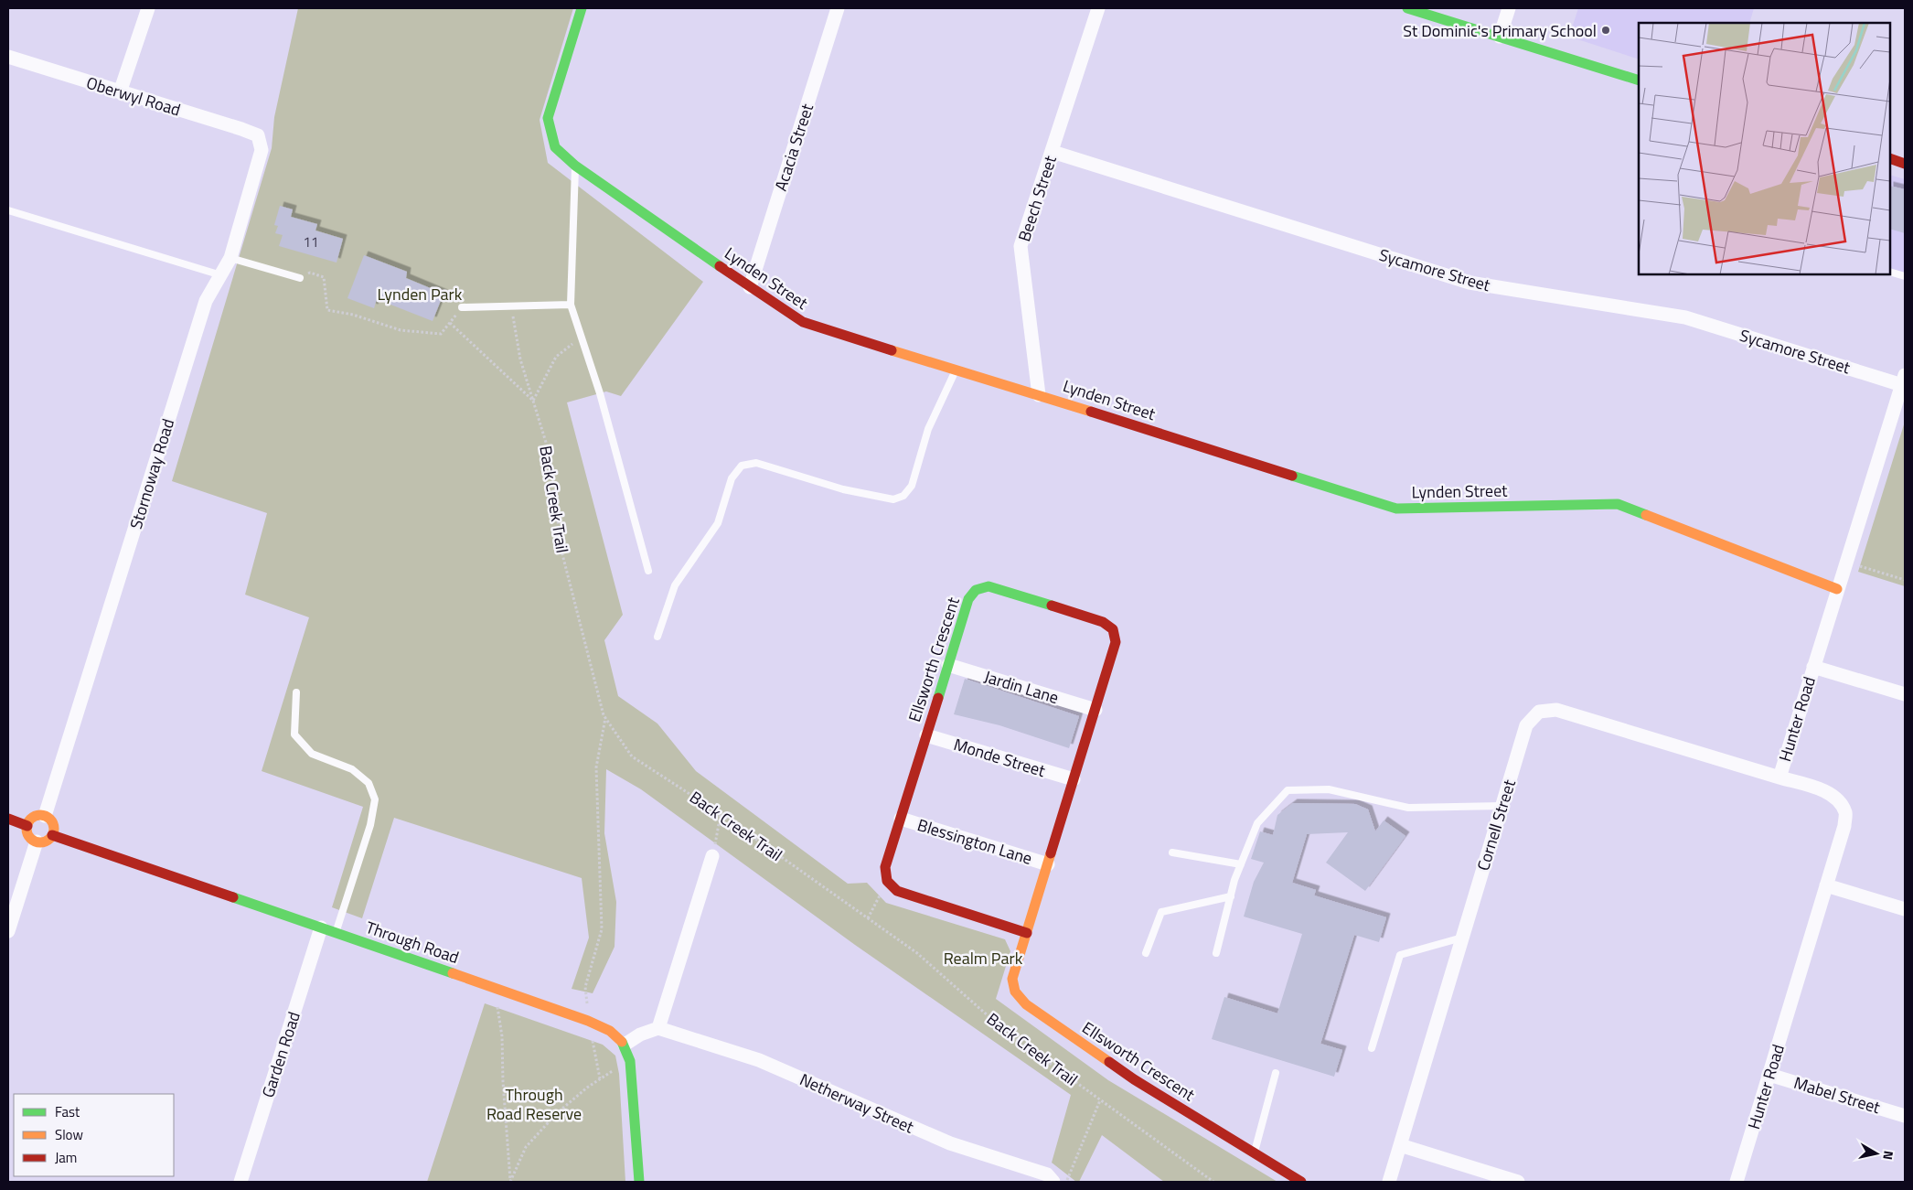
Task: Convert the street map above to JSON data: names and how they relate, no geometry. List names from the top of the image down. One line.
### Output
{"streets":{"street":["Oberwyl Road","Acacia Street","Beech Street","Sycamore Street","Lynden Street","Stornoway Road","Ellsworth Crescent","Jardin Lane","Hunter Road","Monde Street","Cornell Street","Blessington Lane","Through Road","Garden Road","Mabel Street","Netherway Street"],"path":["Back Creek Trail"]},"crossings":[["Oberwyl Road","Stornoway Road"],["Acacia Street","Lynden Street"],["Beech Street","Sycamore Street"],["Beech Street","Lynden Street"],["Sycamore Street","Hunter Road"],["Lynden Street","Hunter Road"],["Stornoway Road","Through Road"],["Ellsworth Crescent","Jardin Lane"],["Ellsworth Crescent","Monde Street"],["Ellsworth Crescent","Blessington Lane"],["Hunter Road","Cornell Street"],["Hunter Road","Mabel Street"],["Through Road","Garden Road"]],"parks":["Lynden Park","Realm Park","Through Road Reserve"],"places":["St Dominic's Primary School"],"house_numbers":["11"],"legend":["Fast","Slow","Jam"],"north":"right"}
